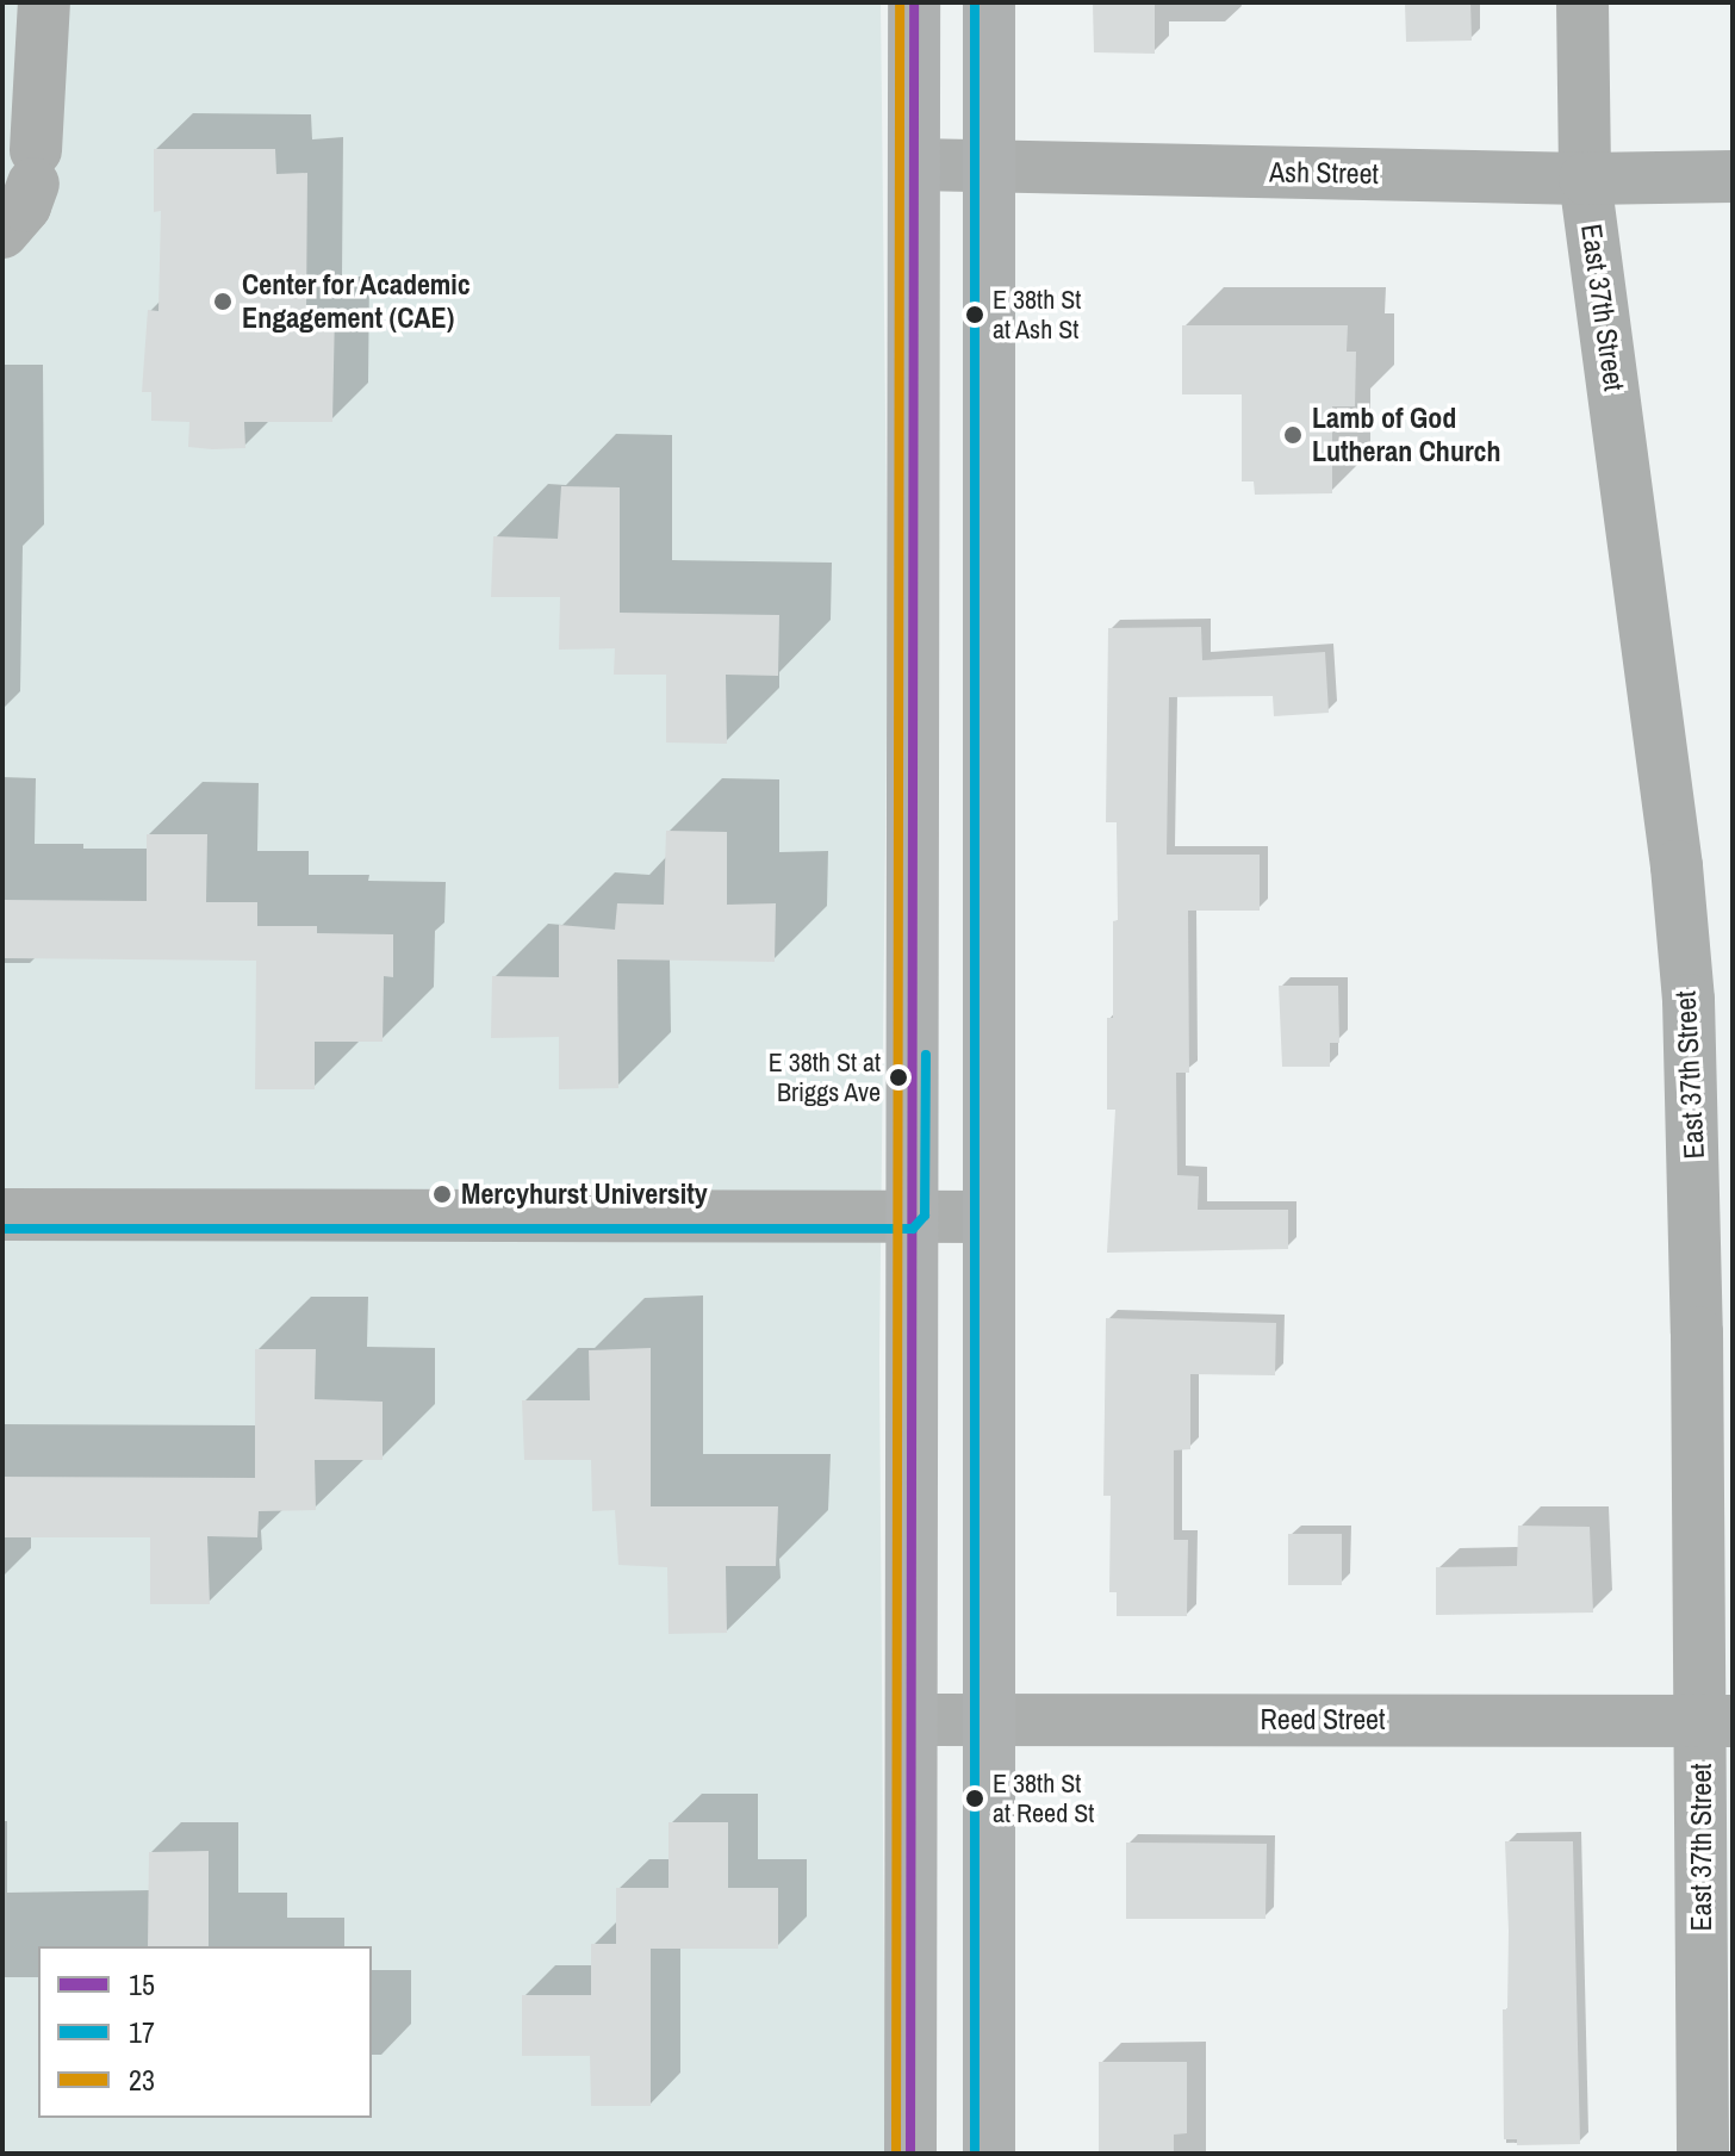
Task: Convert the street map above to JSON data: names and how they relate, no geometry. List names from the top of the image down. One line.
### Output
{"streets":{"street":["Ash Street","East 37th Street","Reed Street"]},"crossings":[["Ash Street","East 37th Street"],["East 37th Street","Reed Street"]],"places":["Center for Academic Engagement (CAE)","E 38th St at Ash St","Lamb of God Lutheran Church","E 38th St at Briggs Ave","Mercyhurst University","E 38th St at Reed St"],"lines":["transit line 15","transit line 17","transit line 23"],"legend":["15","17","23"]}
